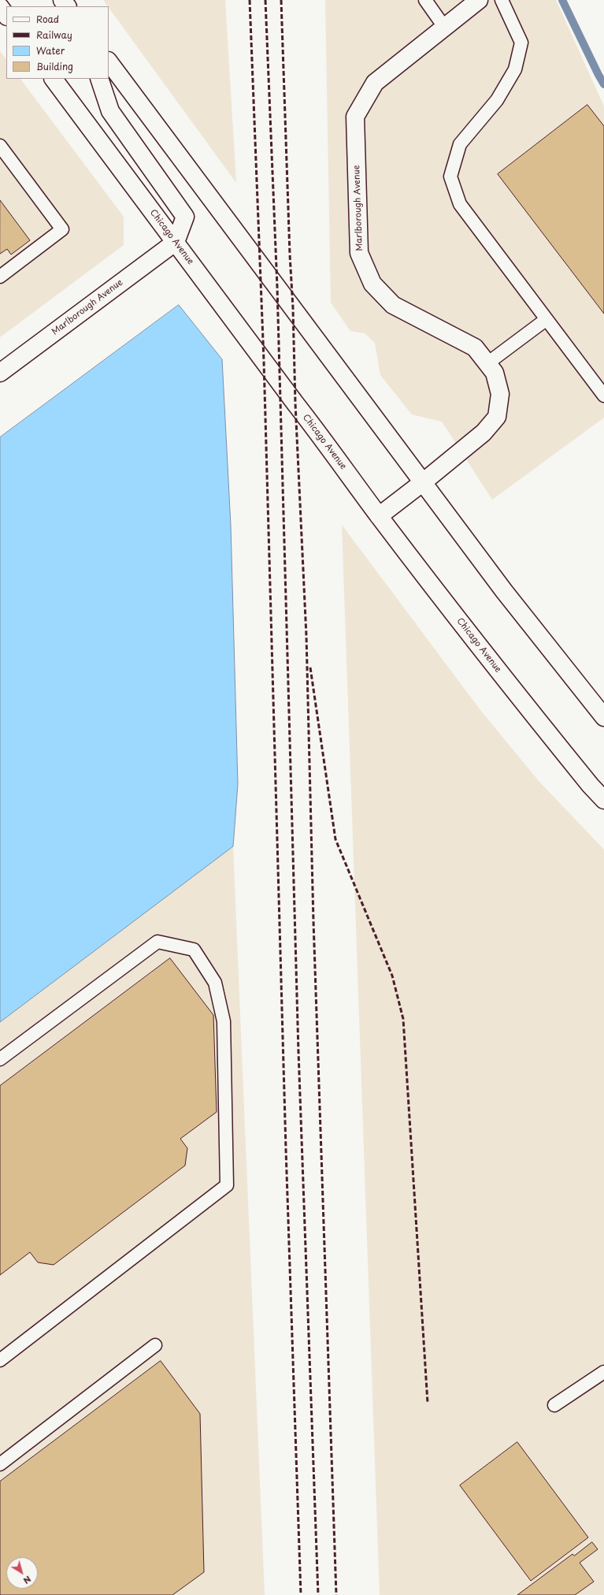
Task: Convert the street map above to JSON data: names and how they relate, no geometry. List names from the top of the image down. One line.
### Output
{"streets":{"main road":["Marlborough Avenue","Chicago Avenue"]},"crossings":[["Marlborough Avenue","Chicago Avenue"]],"legend":["Road","Railway","Water","Building"],"north":"bottom right"}
